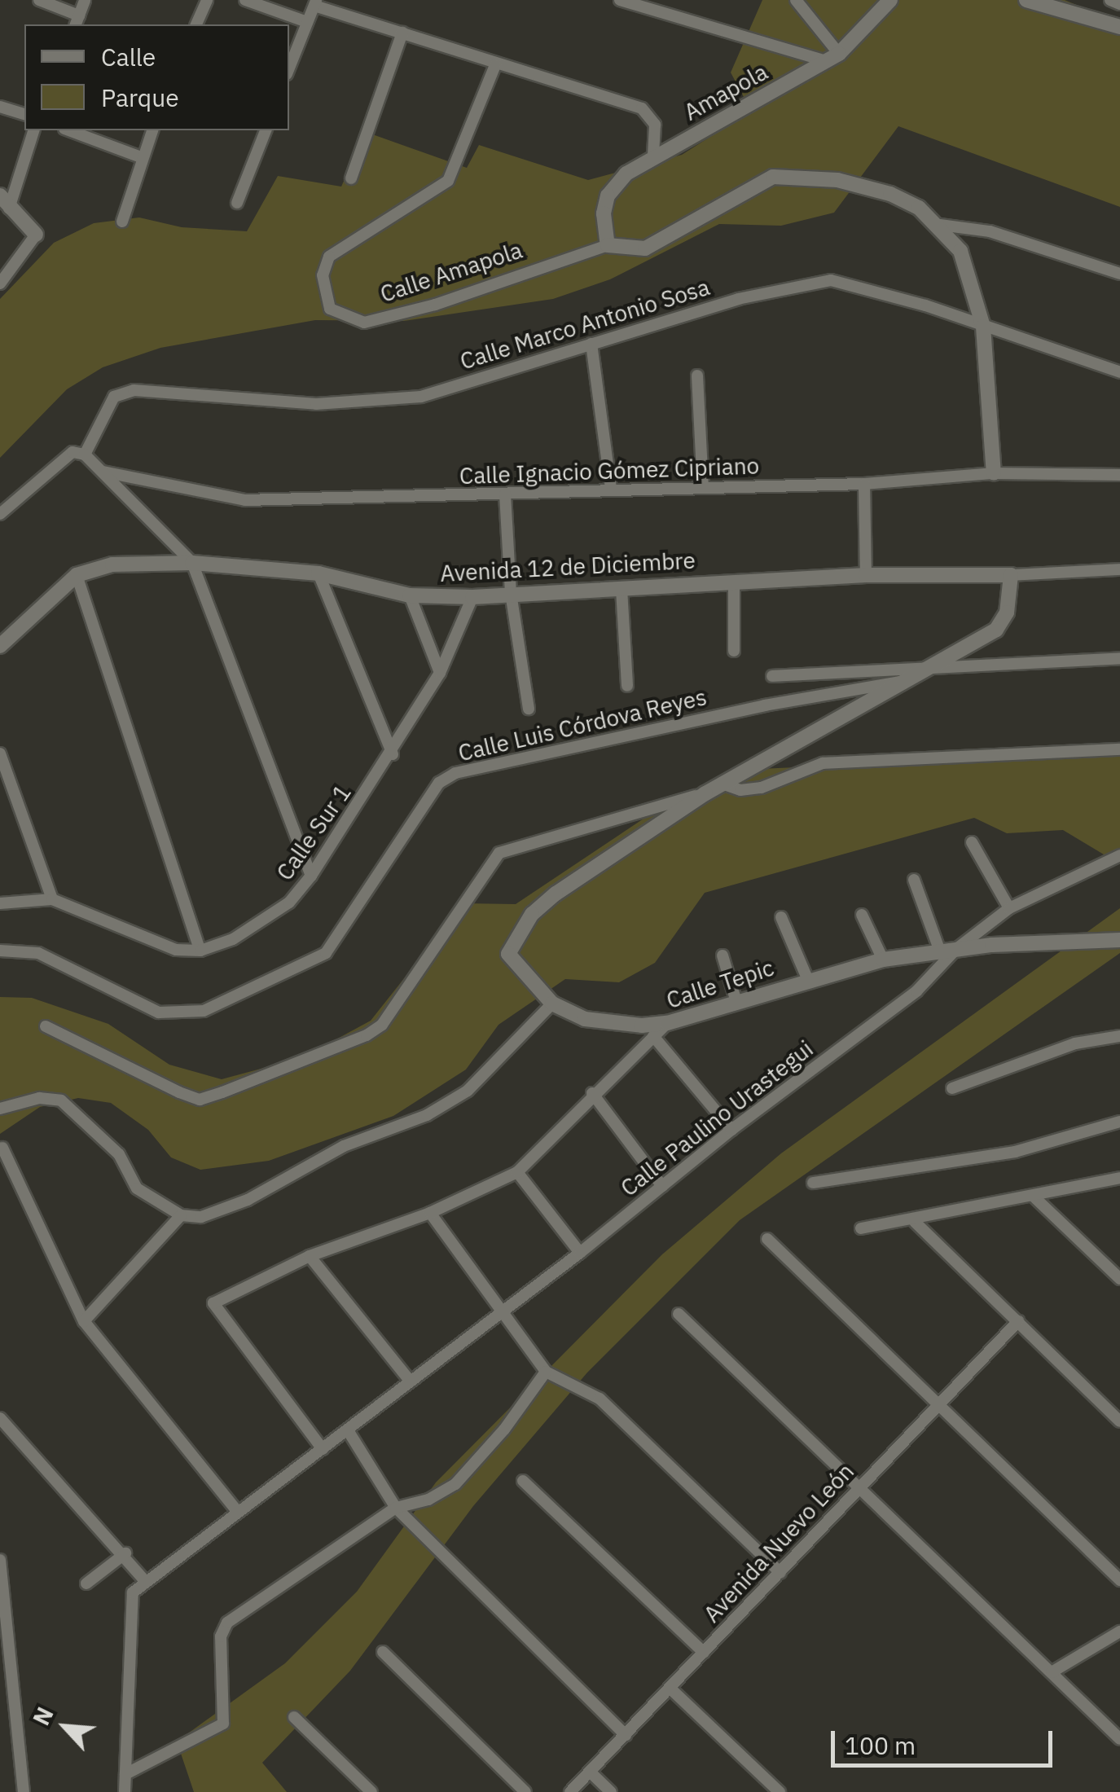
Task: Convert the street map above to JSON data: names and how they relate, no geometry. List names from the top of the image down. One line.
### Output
{"streets":{"street":["Amapola","Calle Amapola","Calle Marco Antonio Sosa","Calle Ignacio Gómez Cipriano","Avenida 12 de Diciembre","Calle Luis Córdova Reyes","Calle Sur 1","Calle Tepic","Calle Paulino Urastegui","Avenida Nuevo León"]},"crossings":[["Amapola","Calle Amapola"],["Calle Amapola","Calle Marco Antonio Sosa"],["Calle Amapola","Calle Ignacio Gómez Cipriano"],["Avenida 12 de Diciembre","Calle Sur 1"],["Calle Tepic","Calle Paulino Urastegui"]],"legend":["Calle","Parque"],"scale_bar":"100 m","north":"top left"}
